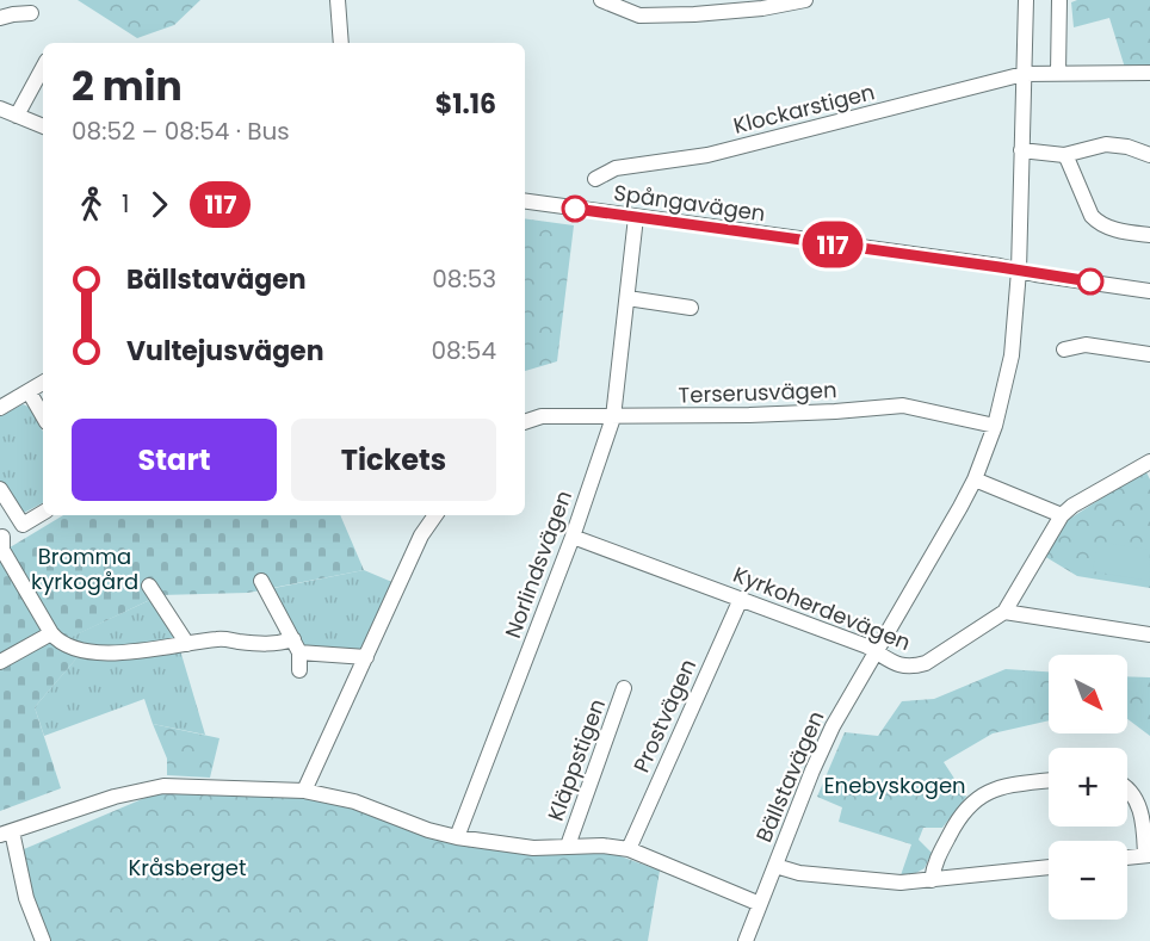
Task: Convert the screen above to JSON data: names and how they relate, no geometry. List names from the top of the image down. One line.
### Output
{"streets":{"street":["Klockarstigen","Spångavägen","Terserusvägen","Norlindsvägen","Kyrkoherdevägen","Prostvägen","Kläppstigen","Bällstavägen"]},"crossings":[["Klockarstigen","Bällstavägen"],["Spångavägen","Norlindsvägen"],["Spångavägen","Bällstavägen"],["Terserusvägen","Norlindsvägen"],["Terserusvägen","Bällstavägen"],["Norlindsvägen","Kyrkoherdevägen"],["Kyrkoherdevägen","Prostvägen"],["Kyrkoherdevägen","Bällstavägen"]],"parks":["Bromma kyrkogård","Enebyskogen","Kråsberget"],"lines":["bus line 117"],"north":"bottom right","page":{"on_map":"117","heading":["2 min","08:52 – 08:54 · Bus","$1.16"],"legs":["1","117"],"list":[{"name":"Bällstavägen","value":"08:53"},{"name":"Vultejusvägen","value":"08:54"}],"buttons":["Start","Tickets"],"map_buttons":["+","−"]}}
